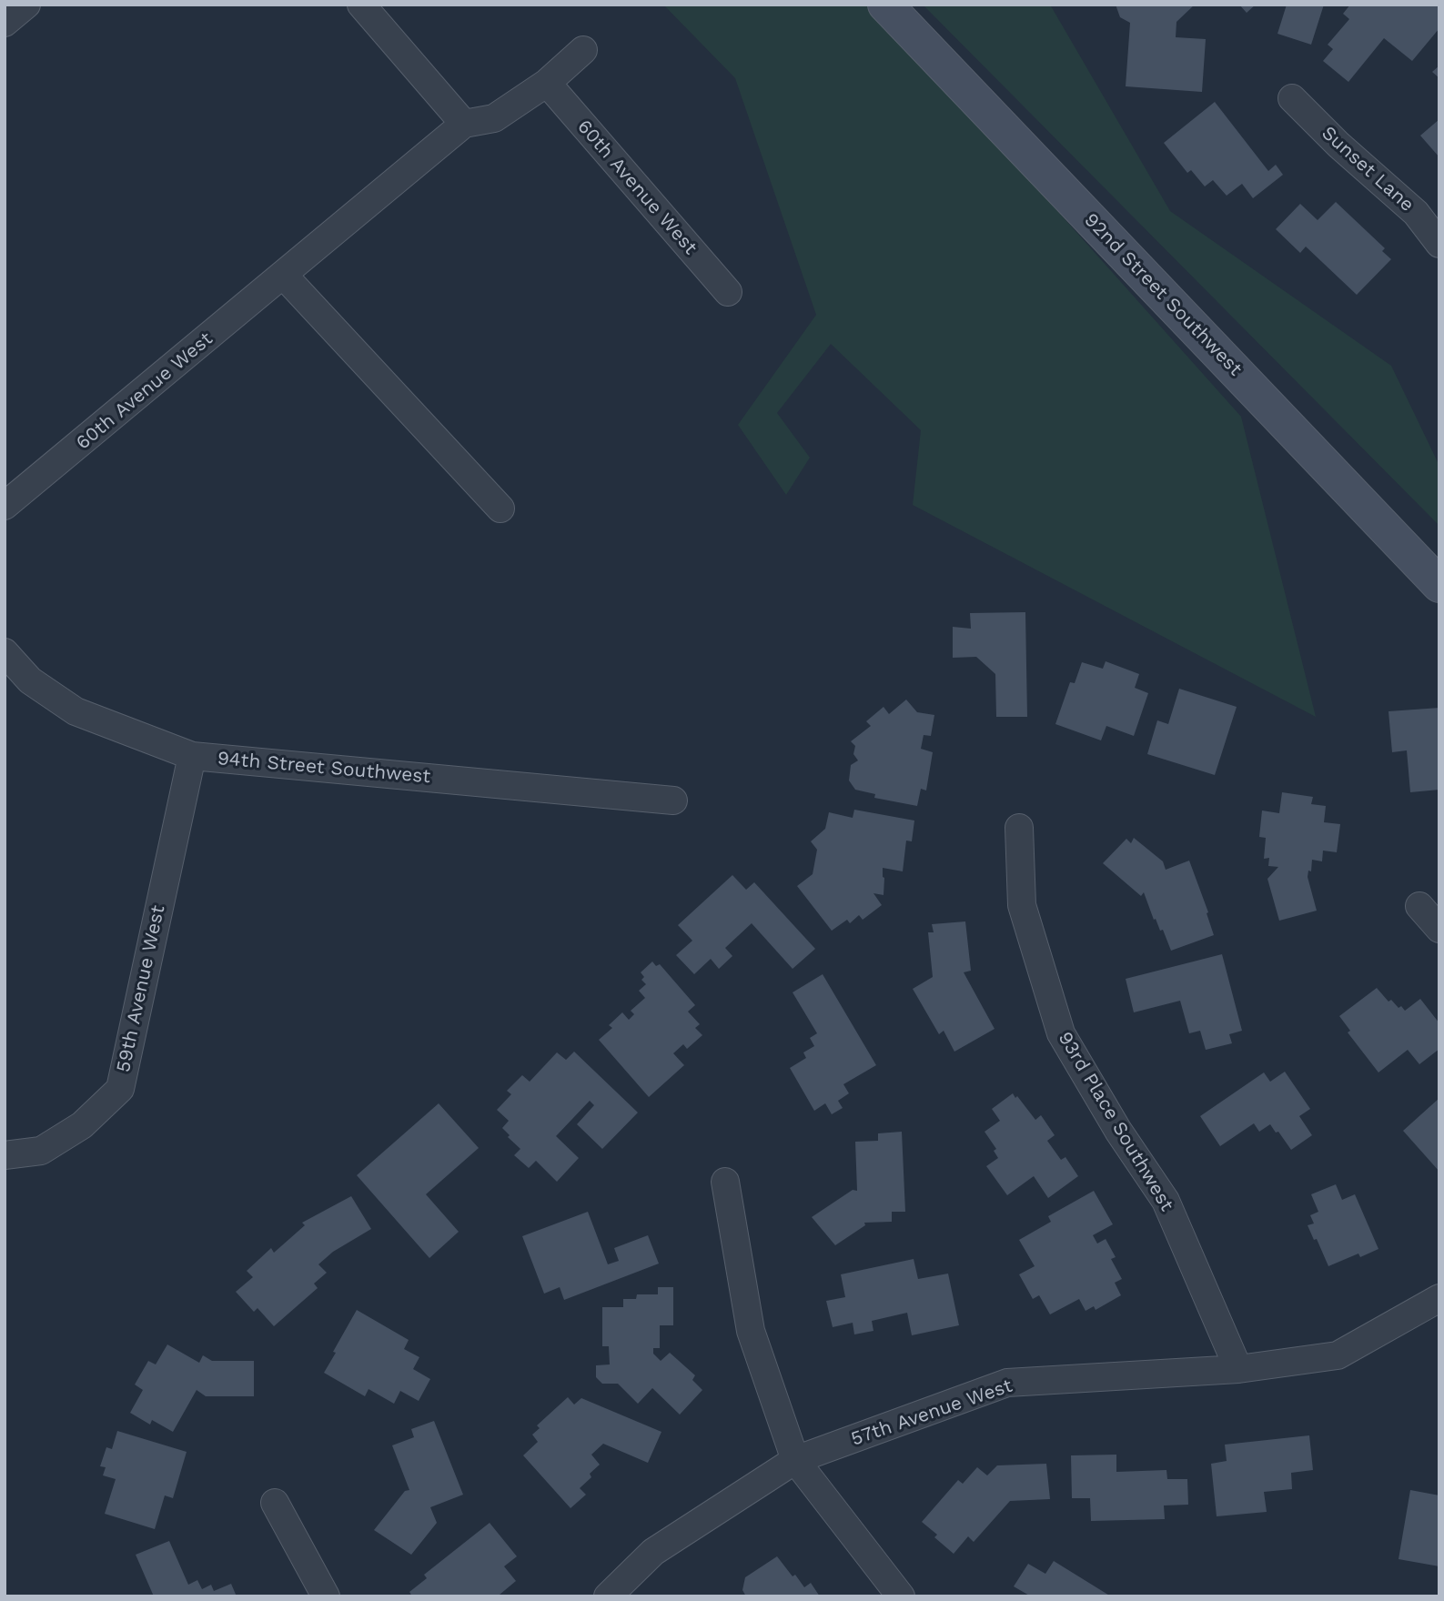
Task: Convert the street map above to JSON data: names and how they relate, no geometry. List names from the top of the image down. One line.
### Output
{"streets":{"street":["Sunset Lane","60th Avenue West","92nd Street Southwest","94th Street Southwest","59th Avenue West","93rd Place Southwest","57th Avenue West"]},"crossings":[["94th Street Southwest","59th Avenue West"],["93rd Place Southwest","57th Avenue West"]]}
